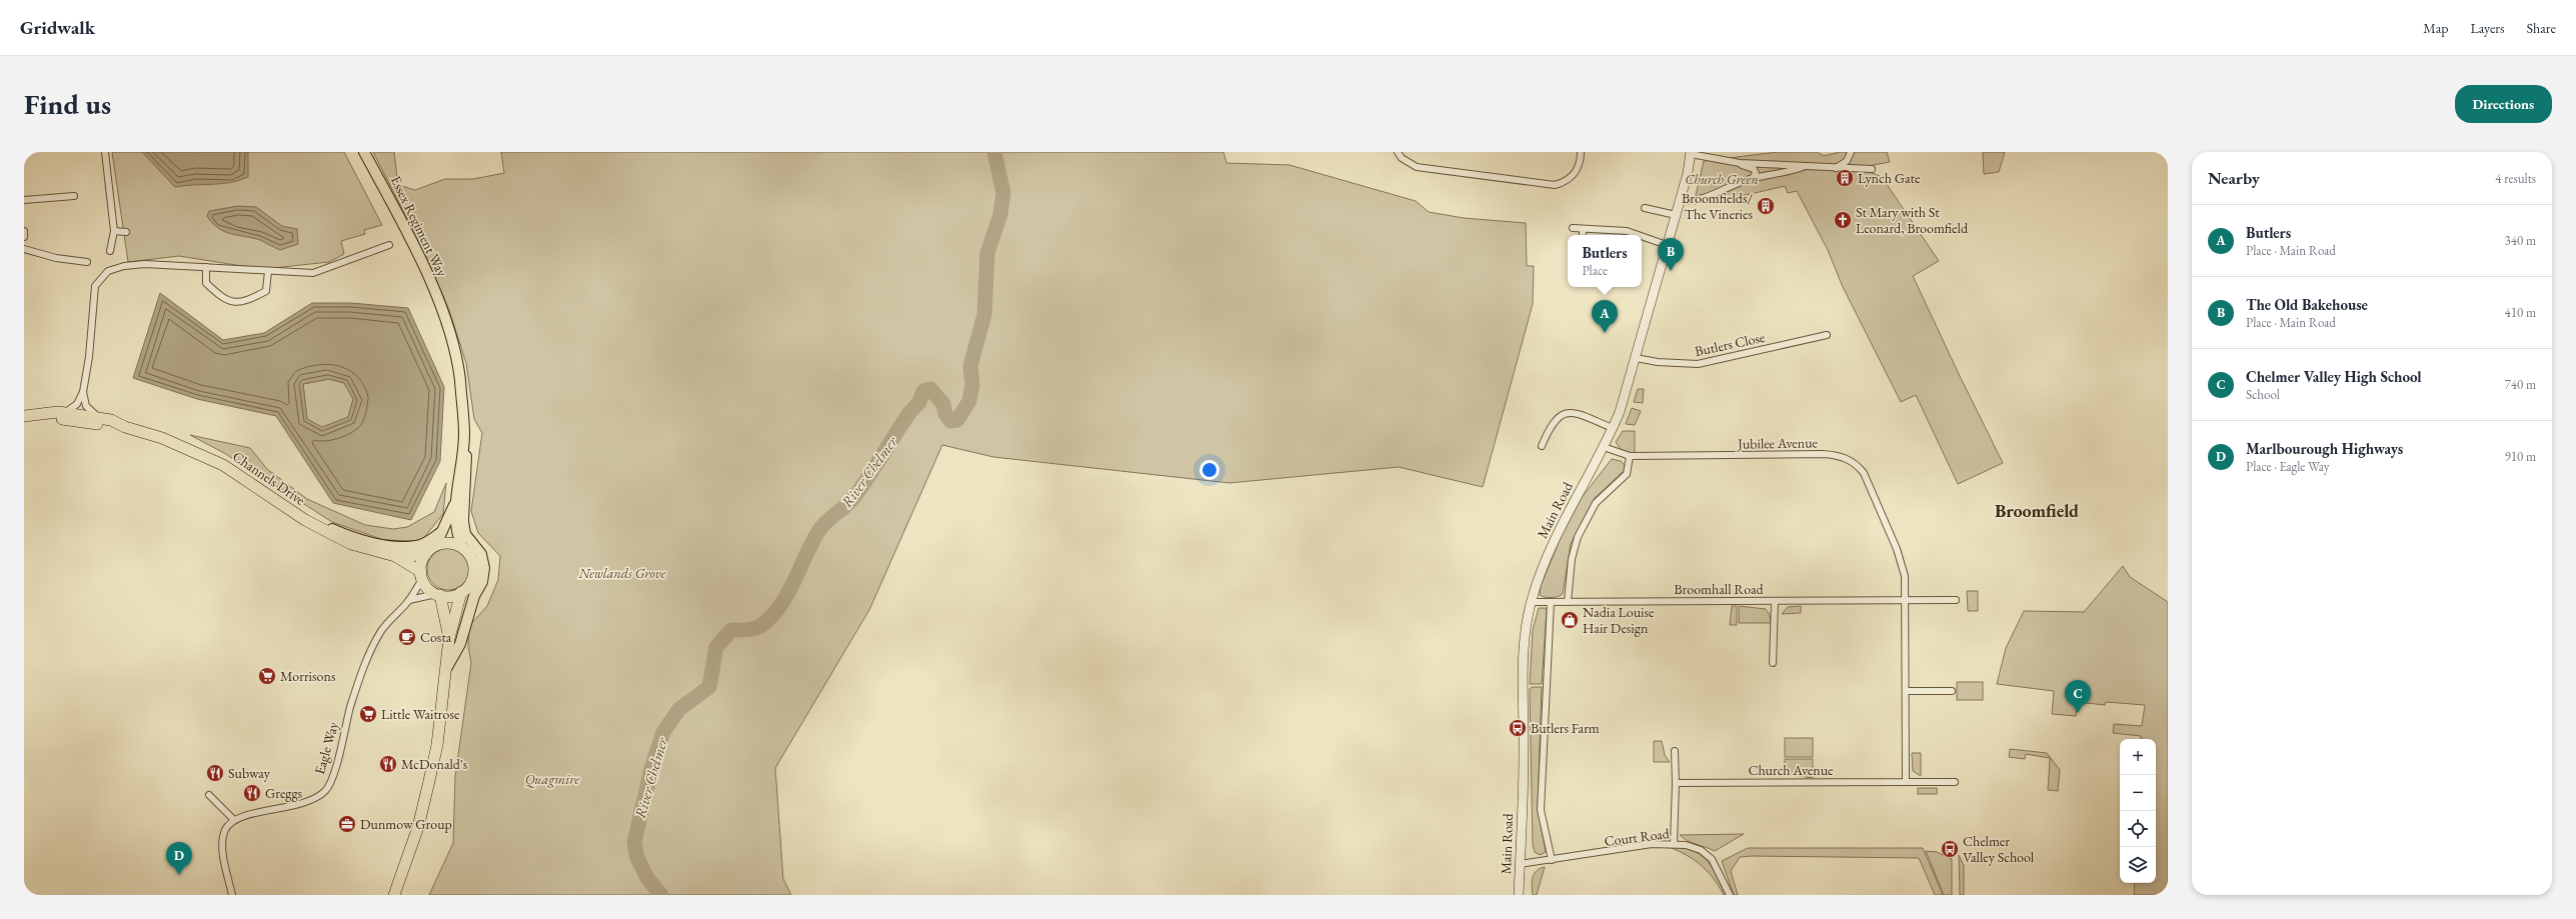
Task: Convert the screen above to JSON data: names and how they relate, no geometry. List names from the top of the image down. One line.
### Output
{"streets":{"highway":["Channels Drive"],"main road":["Essex Regiment Way","Main Road"],"street":["Butlers Close","Jubilee Avenue","Broomhall Road","Eagle Way","Church Avenue","Court Road"]},"crossings":[["Essex Regiment Way","Channels Drive"],["Essex Regiment Way","Eagle Way"],["Butlers Close","Main Road"],["Jubilee Avenue","Main Road"],["Jubilee Avenue","Broomhall Road"],["Channels Drive","Eagle Way"],["Main Road","Broomhall Road"],["Main Road","Court Road"]],"districts":["Broomfield"],"water":["River Chelmer"],"parks":["Church Green","Newlands Grove","Quagmire"],"places":{"building":["Lynch Gate","Broomfields/ The Vineries"],"church":["St Mary with St Leonard, Broomfield"],"shop":["Nadia Louise Hair Design"],"cafe":["Costa"],"supermarket":["Morrisons","Little Waitrose"],"bus stop":["Butlers Farm","Chelmer Valley School"],"restaurant":["McDonald's","Subway","Greggs"],"office":["Dunmow Group"]},"page":{"header":"Gridwalk","nav":["Map","Layers","Share"],"buttons":"Directions","title":"Find us","heading":["Nearby","4 results"],"list":[{"mark":"A","name":"Butlers","note":"Place · Main Road","value":"340 m"},{"mark":"B","name":"The Old Bakehouse","note":"Place · Main Road","value":"410 m"},{"mark":"C","name":"Chelmer Valley High School","note":"School","value":"740 m"},{"mark":"D","name":"Marlbourough Highways","note":"Place · Eagle Way","value":"910 m"}],"popup":["Butlers","Place"],"pins":["B","A","C","D"],"map_buttons":["+","−"]}}
